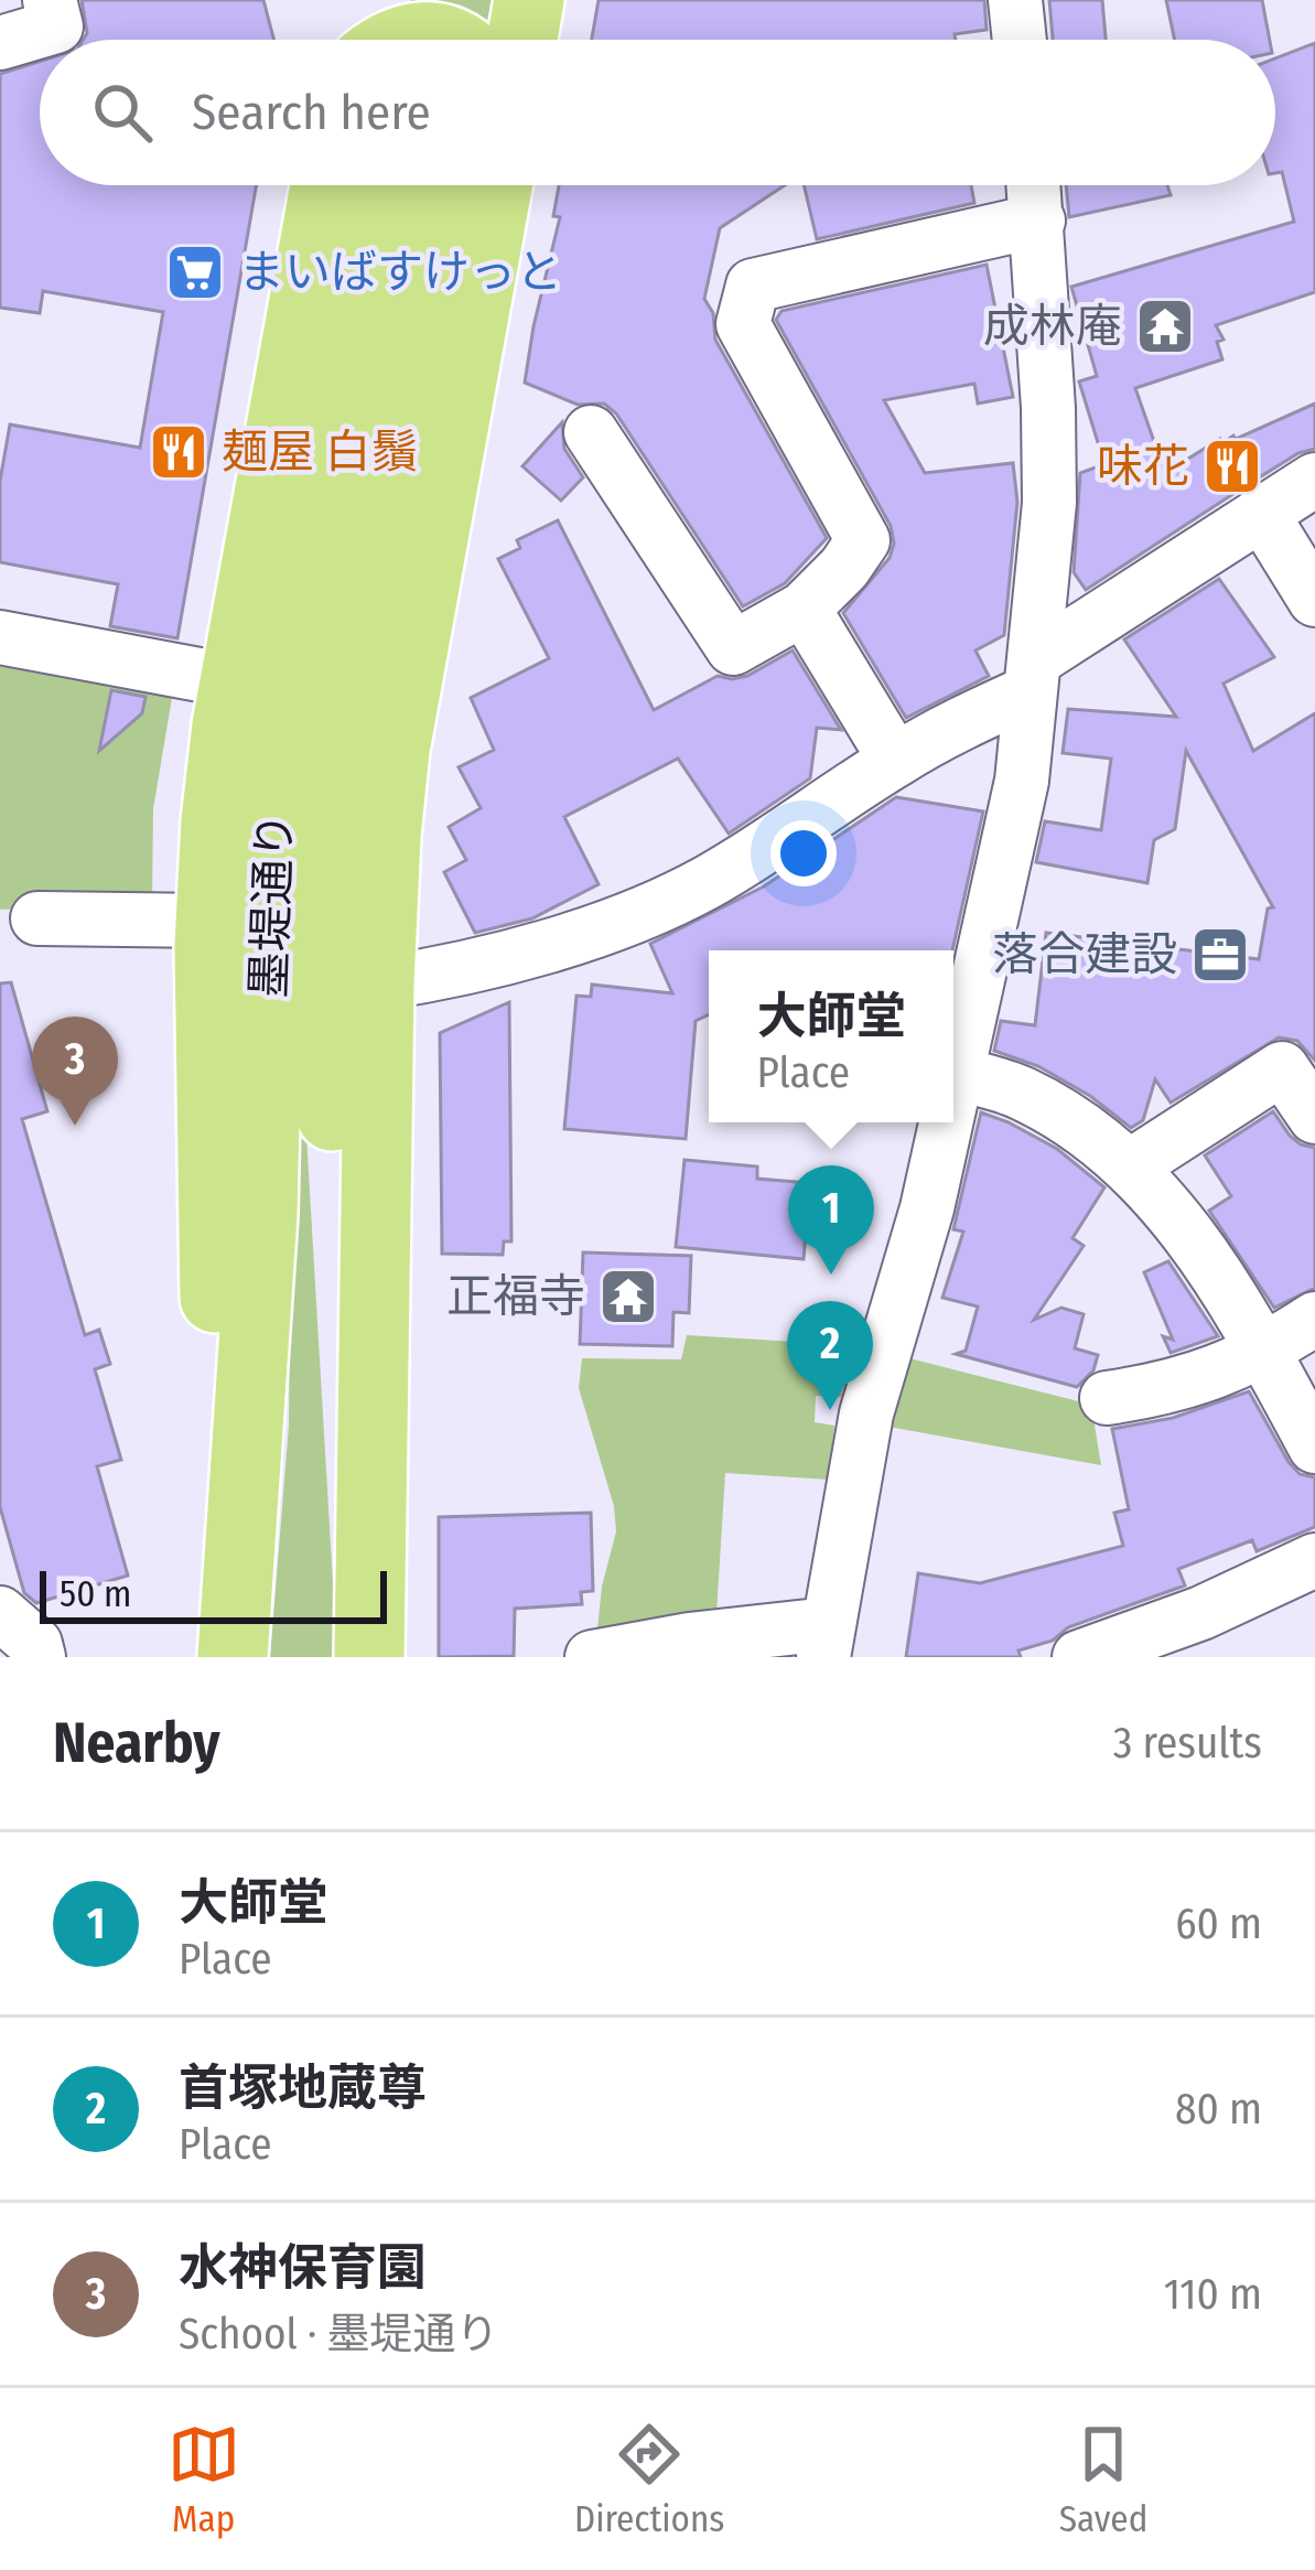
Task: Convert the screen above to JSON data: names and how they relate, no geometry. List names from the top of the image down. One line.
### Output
{"streets":{"main road":["墨堤通り"]},"places":{"supermarket":["まいばすけっと"],"temple":["成林庵","正福寺"],"restaurant":["麺屋 白鬚","味花"],"office":["落合建設"]},"scale_bar":"50 m","page":{"search":"Search here","popup":["大師堂","Place"],"pins":["3","1","2"],"scale":"50 m","heading":["Nearby","3 results"],"list":[{"mark":"1","name":"大師堂","note":"Place","value":"60 m"},{"mark":"2","name":"首塚地蔵尊","note":"Place","value":"80 m"},{"mark":"3","name":"水神保育園","note":"School · 墨堤通り","value":"110 m"}],"nav":["Map","Directions","Saved"]}}
